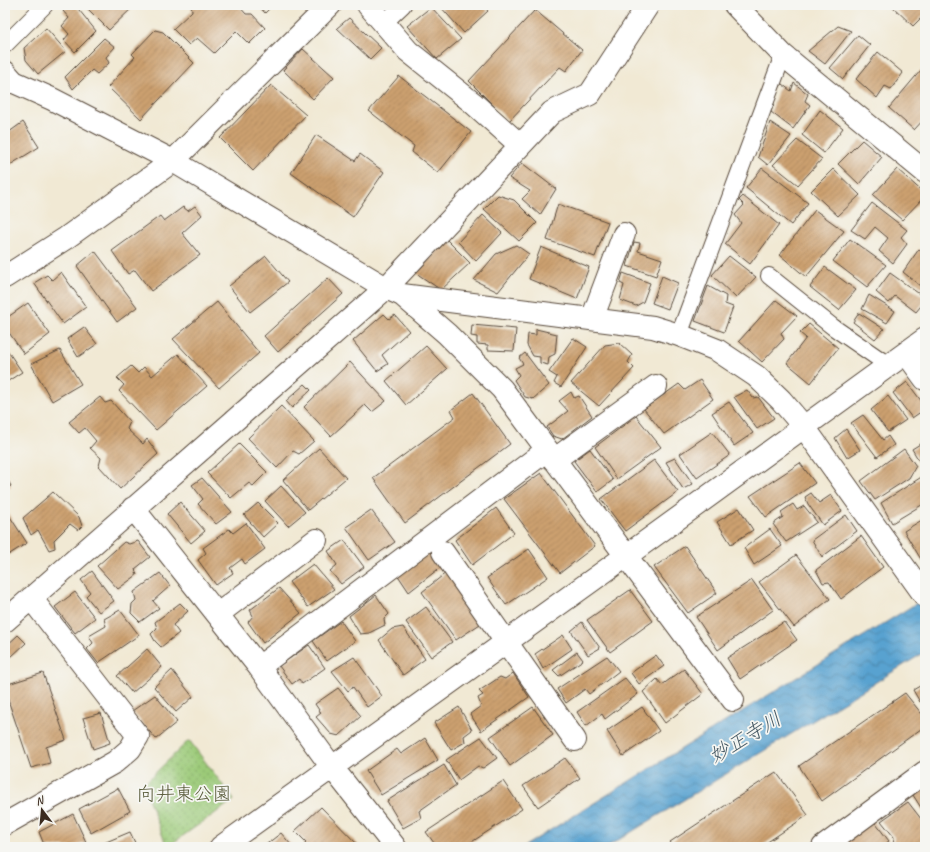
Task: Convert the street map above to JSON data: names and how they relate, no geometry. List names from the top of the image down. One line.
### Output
{"water":["妙正寺川"],"parks":["向井東公園"],"north":"top"}
